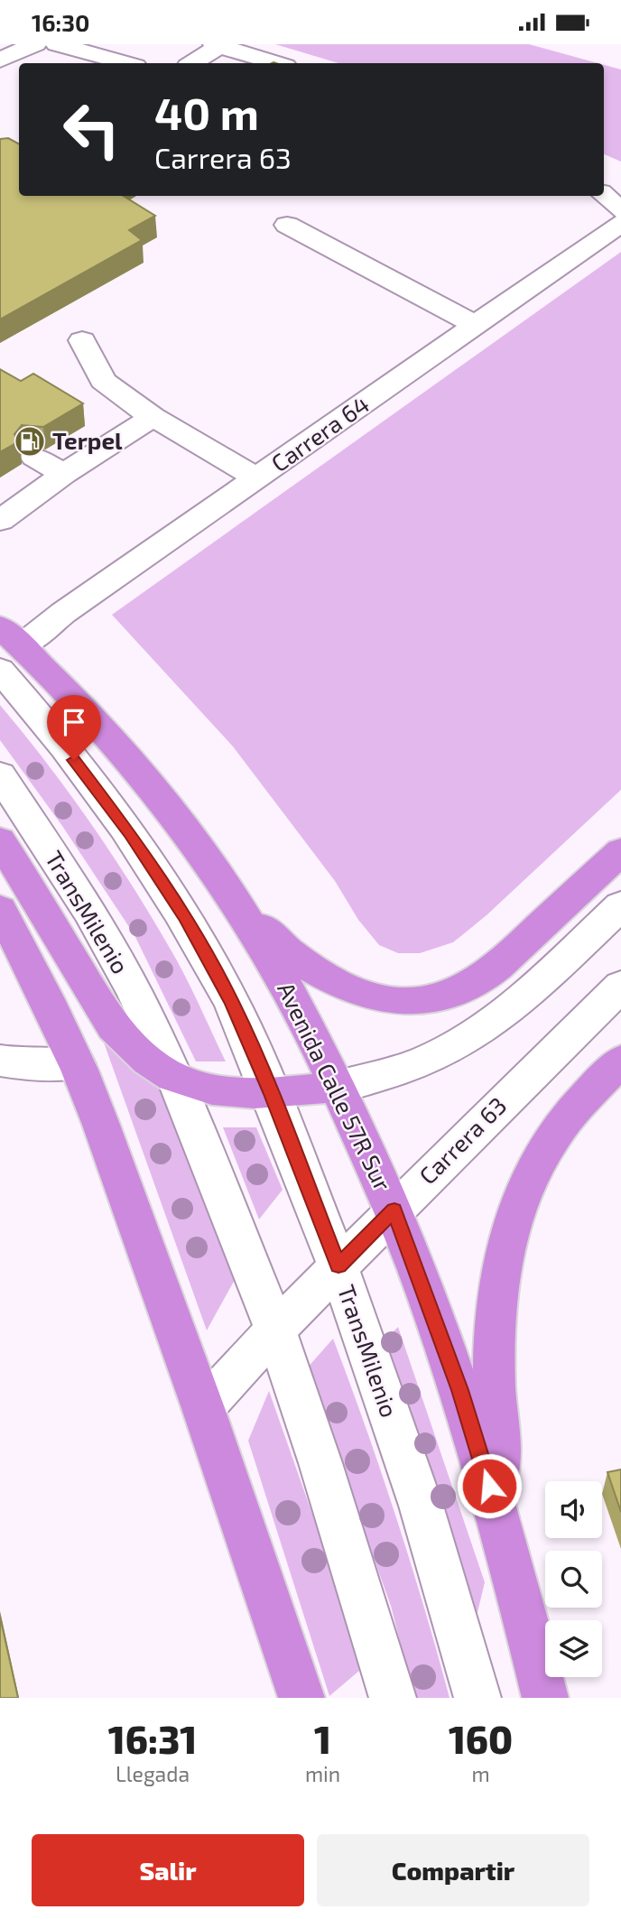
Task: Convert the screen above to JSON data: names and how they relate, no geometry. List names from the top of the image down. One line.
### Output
{"streets":{"highway":["Avenida Calle 57R Sur"],"street":["Carrera 64","TransMilenio","Carrera 63"]},"crossings":[["Carrera 64","TransMilenio"],["Carrera 64","Avenida Calle 57R Sur"],["TransMilenio","Avenida Calle 57R Sur"],["TransMilenio","Carrera 63"],["Avenida Calle 57R Sur","Carrera 63"]],"places":{"fuel station":["Terpel"]},"page":{"status":"16:30","turn":["40 m","Carrera 63"],"eta":["16:31","Llegada","1","min","160","m"],"buttons":["Salir","Compartir"]}}
